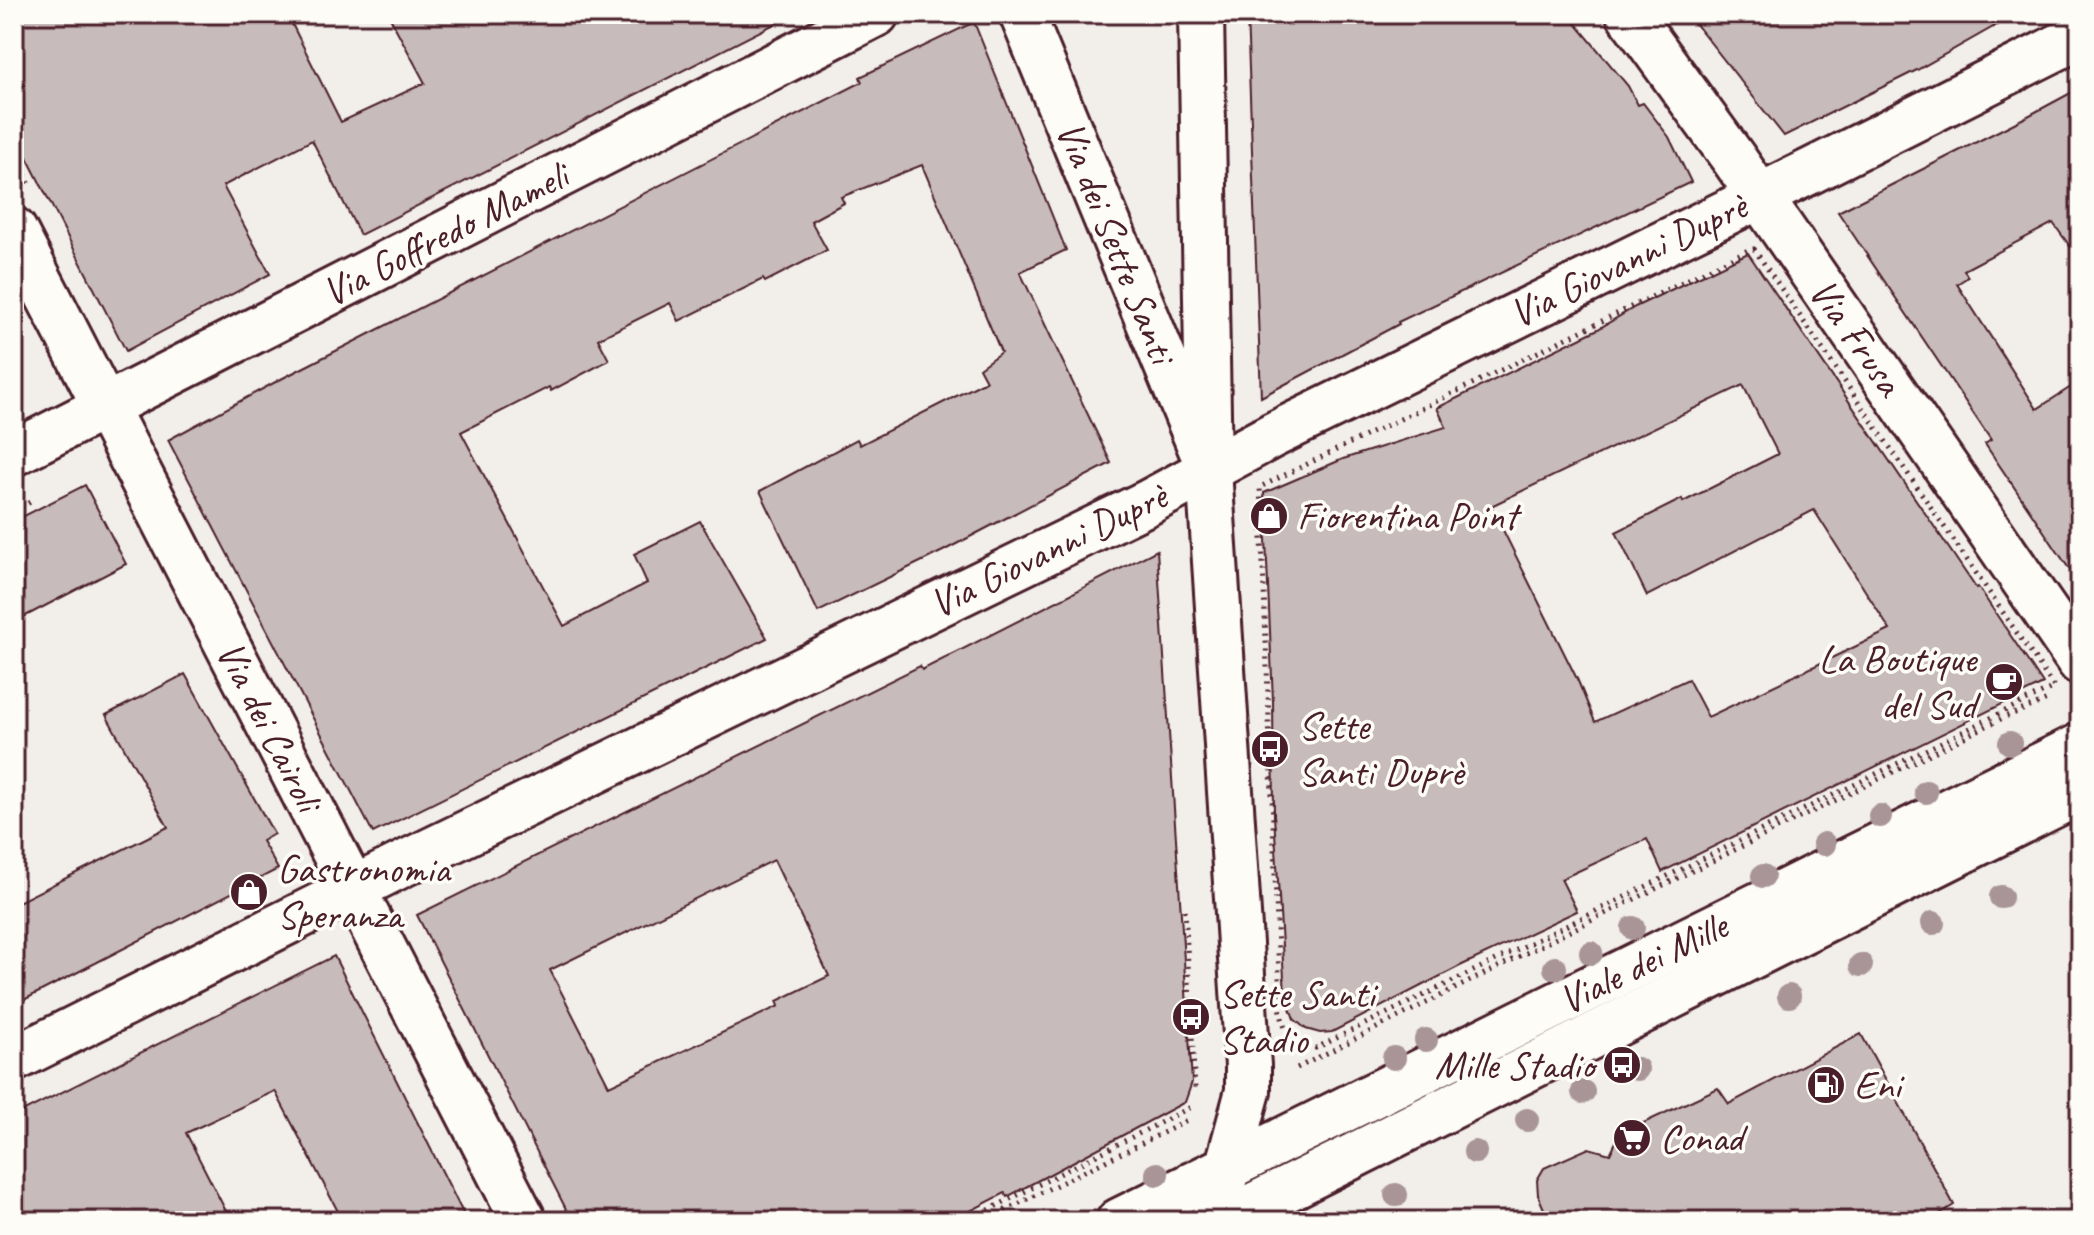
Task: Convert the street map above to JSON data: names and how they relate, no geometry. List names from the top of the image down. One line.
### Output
{"streets":{"street":["Via Goffredo Mameli","Via dei Sette Santi","Via Giovanni Duprè","Via Frusa","Via dei Cairoli","Viale dei Mille"]},"crossings":[["Via Goffredo Mameli","Via dei Cairoli"],["Via dei Sette Santi","Via Giovanni Duprè"],["Via dei Sette Santi","Viale dei Mille"],["Via Giovanni Duprè","Via Frusa"],["Via Giovanni Duprè","Via dei Cairoli"]],"places":{"shop":["Fiorentina Point","Gastronomia Speranza"],"cafe":["La Boutique del Sud"],"bus stop":["Sette Santi Duprè","Sette Santi Stadio","Mille Stadio"],"fuel station":["Eni"],"supermarket":["Conad"]}}
